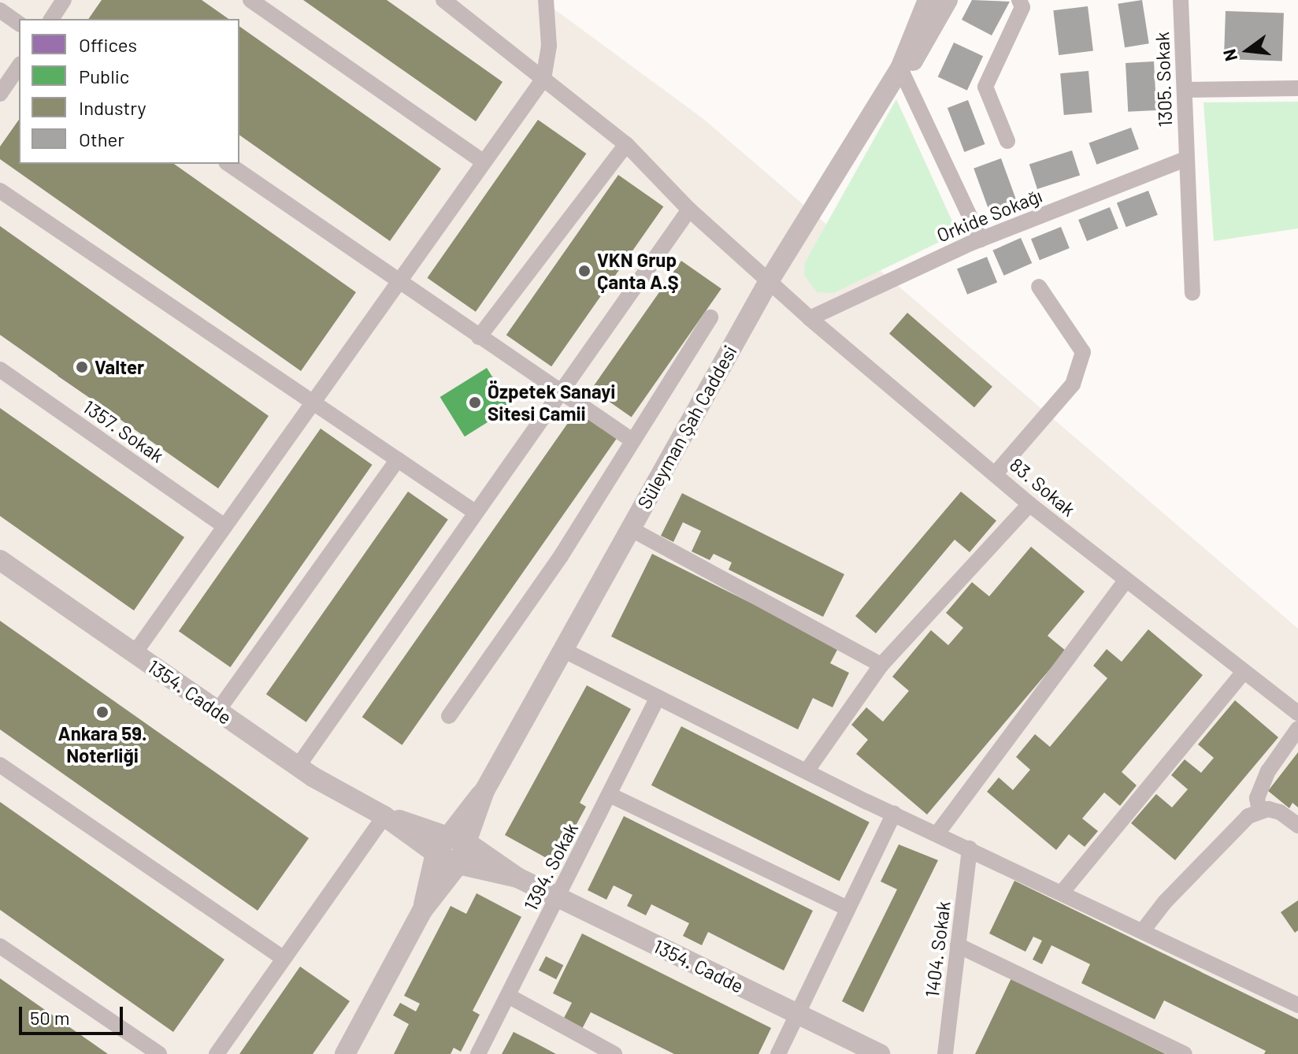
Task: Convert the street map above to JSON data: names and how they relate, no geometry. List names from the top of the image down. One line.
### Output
{"streets":{"main road":["Süleyman Şah Caddesi","1354. Cadde"],"street":["1305. Sokak","Orkide Sokağı","1357. Sokak","83. Sokak","1394. Sokak","1404. Sokak"]},"crossings":[["1305. Sokak","Orkide Sokağı"],["Orkide Sokağı","83. Sokak"],["Süleyman Şah Caddesi","83. Sokak"],["1354. Cadde","1394. Sokak"]],"places":["VKN Grup Çanta A.Ş","Valter","Özpetek Sanayi Sitesi Camii","Ankara 59. Noterliği"],"legend":["Offices","Public","Industry","Other"],"scale_bar":"50 m","north":"left"}
